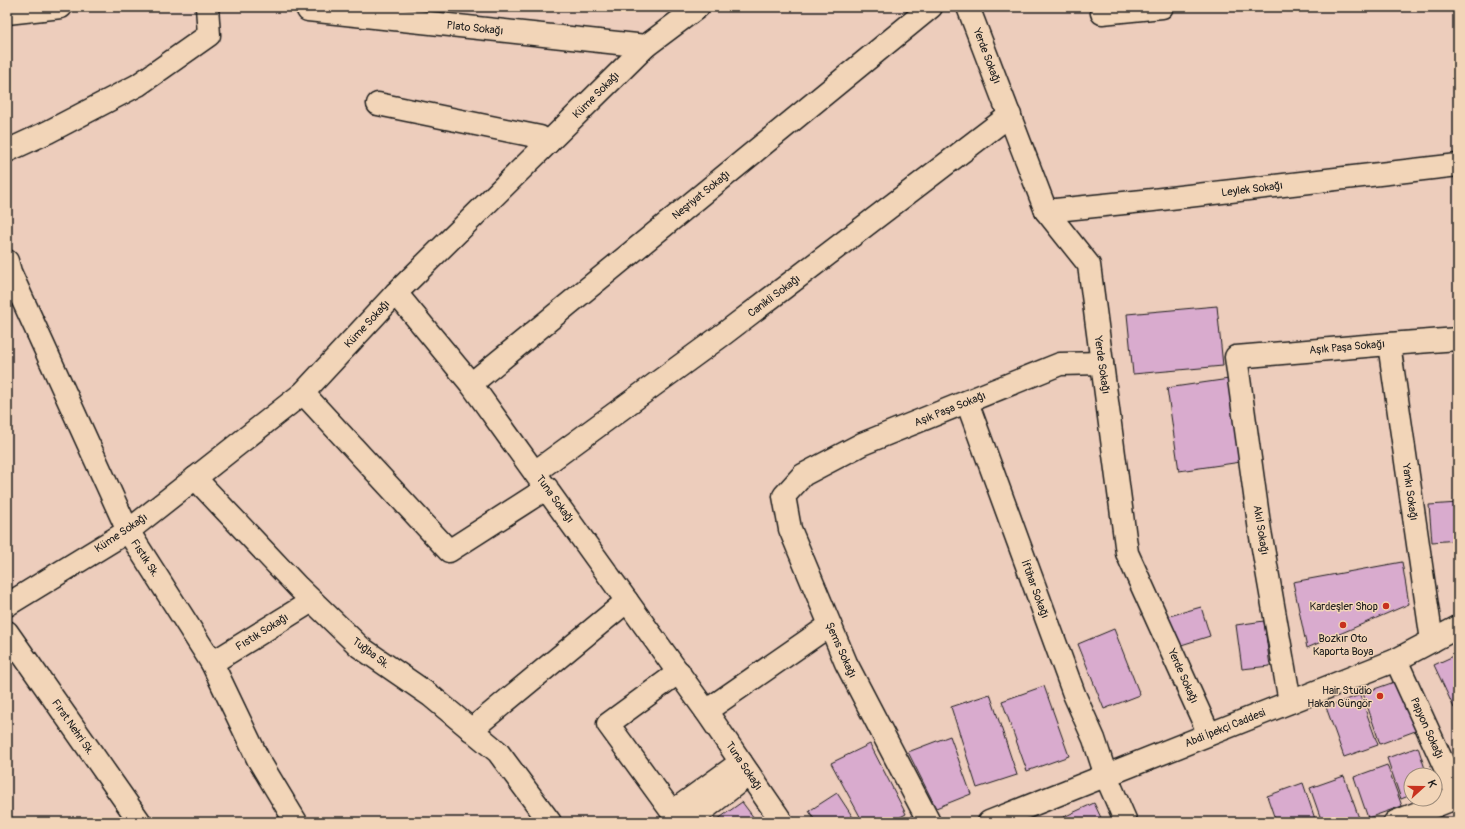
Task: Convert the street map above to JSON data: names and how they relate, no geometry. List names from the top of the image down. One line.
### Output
{"streets":{"street":["Plato Sokağı","Yerde Sokağı","Küme Sokağı","Leylek Sokağı","Neşriyat Sokağı","Canikli Sokağı","Aşık Paşa Sokağı","Yankı Sokağı","Tuna Sokağı","Akıl Sokağı","Fıstık Sk.","İftihar Sokağı","Fıstık Sokağı","Şems Sokağı","Tuğba Sk.","Fırat Nehri Sk.","Abdi İpekçi Caddesi","Papyon Sokağı"]},"crossings":[["Plato Sokağı","Küme Sokağı"],["Yerde Sokağı","Leylek Sokağı"],["Yerde Sokağı","Canikli Sokağı"],["Yerde Sokağı","Aşık Paşa Sokağı"],["Yerde Sokağı","Abdi İpekçi Caddesi"],["Küme Sokağı","Canikli Sokağı"],["Küme Sokağı","Tuna Sokağı"],["Küme Sokağı","Fıstık Sk."],["Küme Sokağı","Tuğba Sk."],["Neşriyat Sokağı","Tuna Sokağı"],["Canikli Sokağı","Tuna Sokağı"],["Aşık Paşa Sokağı","Yankı Sokağı"],["Aşık Paşa Sokağı","Akıl Sokağı"],["Aşık Paşa Sokağı","İftihar Sokağı"],["Aşık Paşa Sokağı","Şems Sokağı"],["Yankı Sokağı","Abdi İpekçi Caddesi"],["Akıl Sokağı","Abdi İpekçi Caddesi"],["Fıstık Sk.","Fıstık Sokağı"],["İftihar Sokağı","Abdi İpekçi Caddesi"],["Fıstık Sokağı","Tuğba Sk."],["Abdi İpekçi Caddesi","Papyon Sokağı"]],"places":["Kardeşler Shop","Bozkır Oto Kaporta Boya","Hair Studio Hakan Güngör"],"north":"right"}
